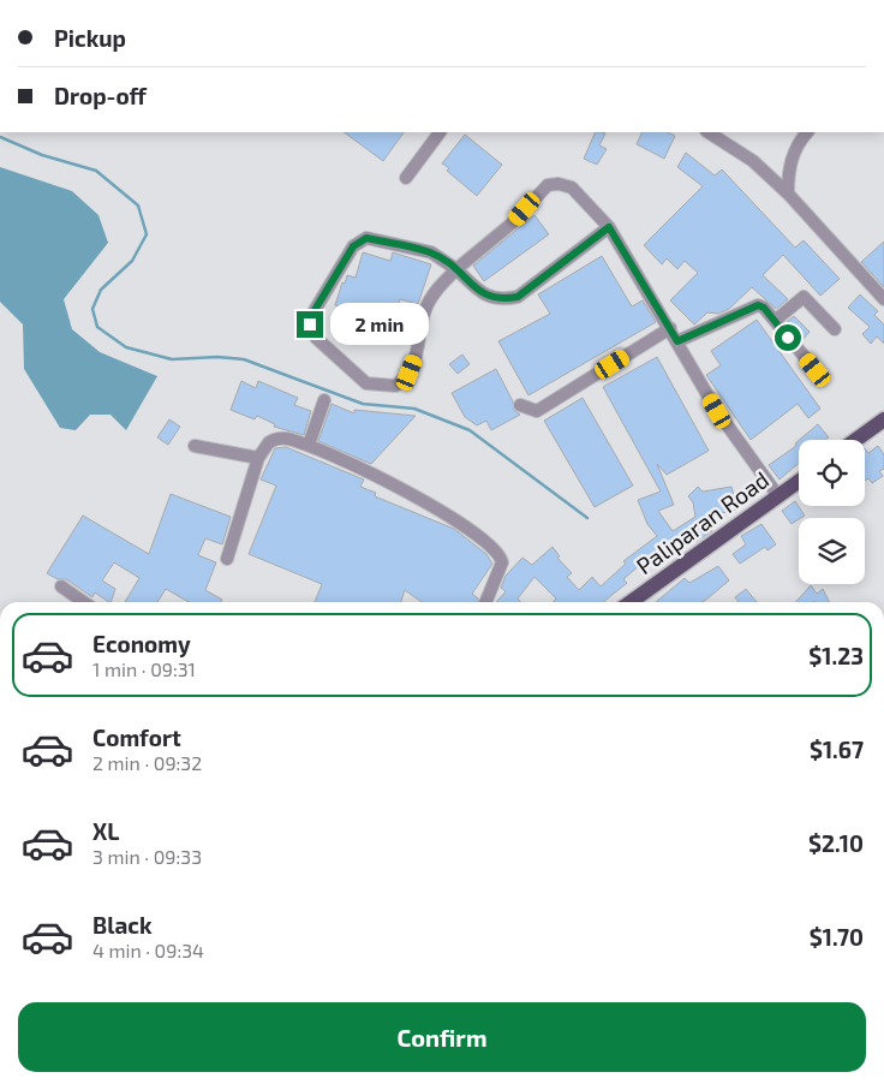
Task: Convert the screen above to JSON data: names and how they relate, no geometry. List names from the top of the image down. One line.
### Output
{"streets":{"main road":["Paliparan Road"]},"page":{"banner":["Pickup","Drop-off"],"bubble":"2 min","list":[{"name":"Economy","note":"1 min · 09:31","value":"$1.23"},{"name":"Comfort","note":"2 min · 09:32","value":"$1.67"},{"name":"XL","note":"3 min · 09:33","value":"$2.10"},{"name":"Black","note":"4 min · 09:34","value":"$1.70"}],"buttons":"Confirm"}}
